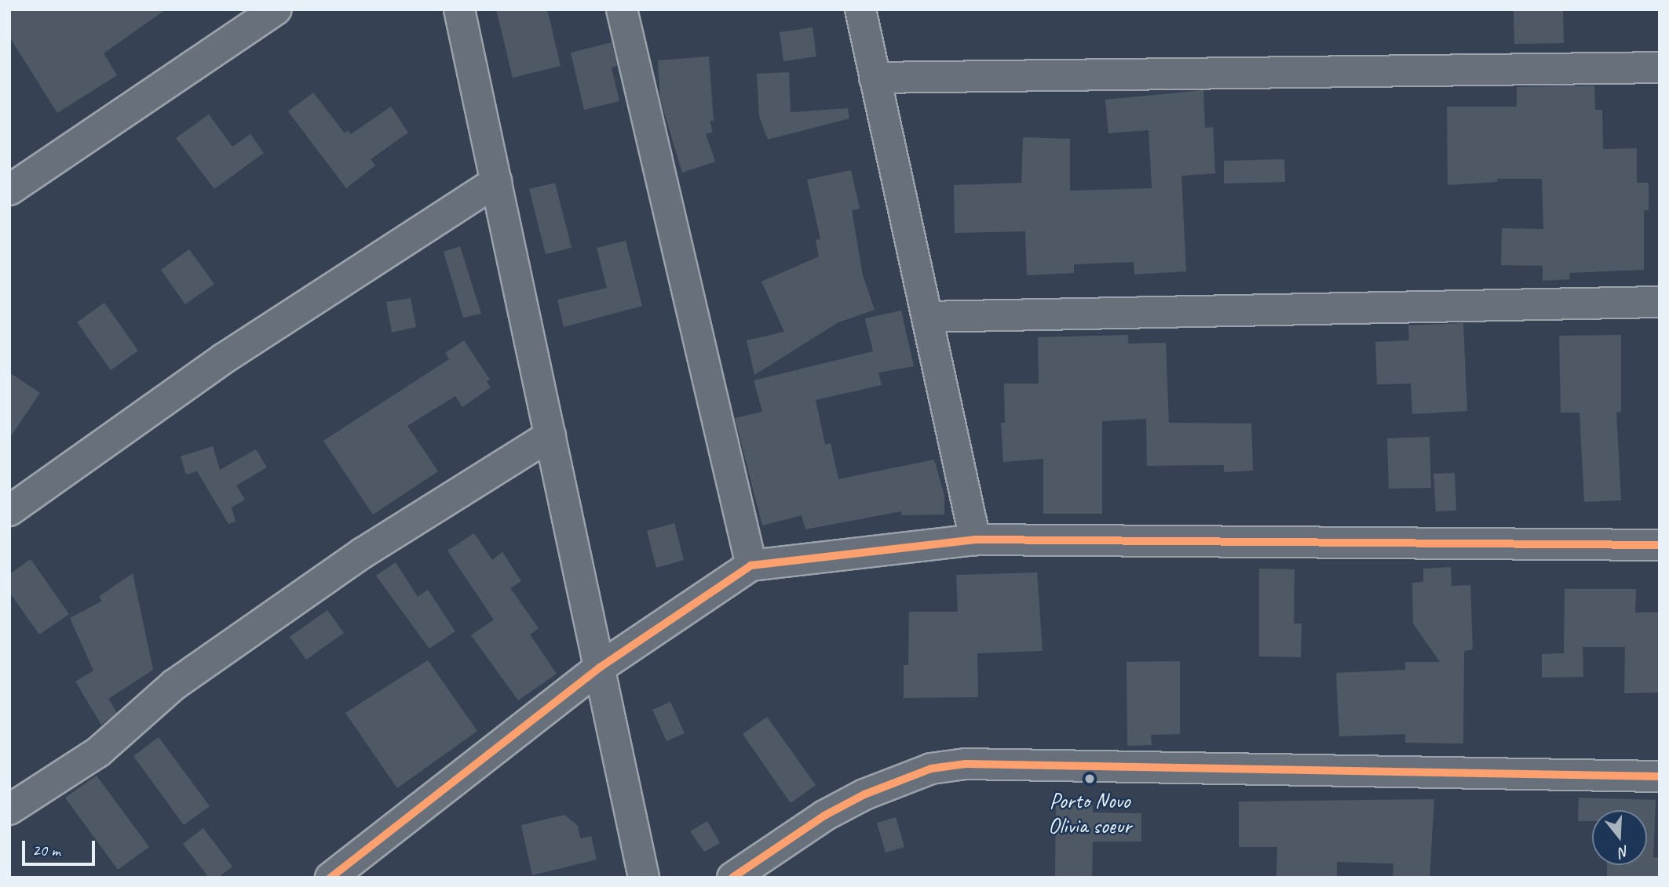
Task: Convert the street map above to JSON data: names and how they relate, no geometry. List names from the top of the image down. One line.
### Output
{"places":["Porto Novo Olivia soeur"],"scale_bar":"20 m","north":"bottom"}
